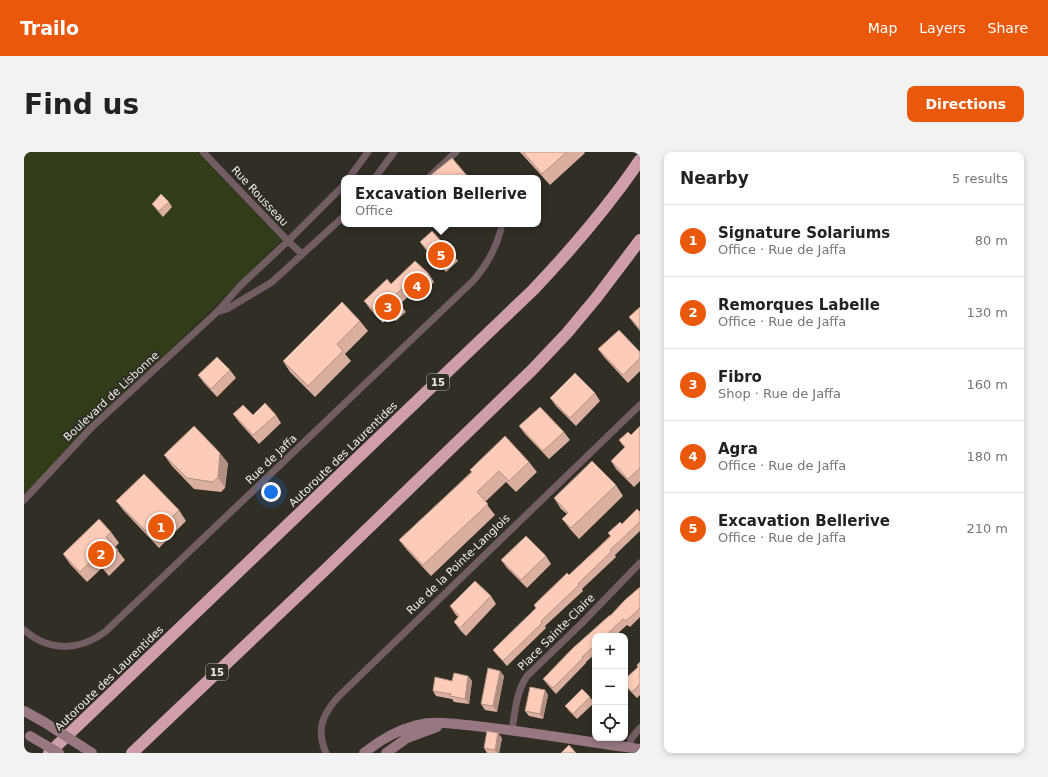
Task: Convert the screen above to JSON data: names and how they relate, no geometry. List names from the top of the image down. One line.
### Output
{"streets":{"highway":["15","Autoroute des Laurentides"],"street":["Rue Rousseau","Boulevard de Lisbonne","Rue de Jaffa","Rue de la Pointe-Langlois","Place Sainte-Claire"]},"crossings":[["Rue Rousseau","Boulevard de Lisbonne"]],"page":{"header":"Trailo","nav":["Map","Layers","Share"],"buttons":"Directions","title":"Find us","heading":["Nearby","5 results"],"popup":["Excavation Bellerive","Office"],"list":[{"mark":"1","name":"Signature Solariums","note":"Office · Rue de Jaffa","value":"80 m"},{"mark":"2","name":"Remorques Labelle","note":"Office · Rue de Jaffa","value":"130 m"},{"mark":"3","name":"Fibro","note":"Shop · Rue de Jaffa","value":"160 m"},{"mark":"4","name":"Agra","note":"Office · Rue de Jaffa","value":"180 m"},{"mark":"5","name":"Excavation Bellerive","note":"Office · Rue de Jaffa","value":"210 m"}],"pins":["5","4","3","1","2"],"map_buttons":["+","−"]}}
